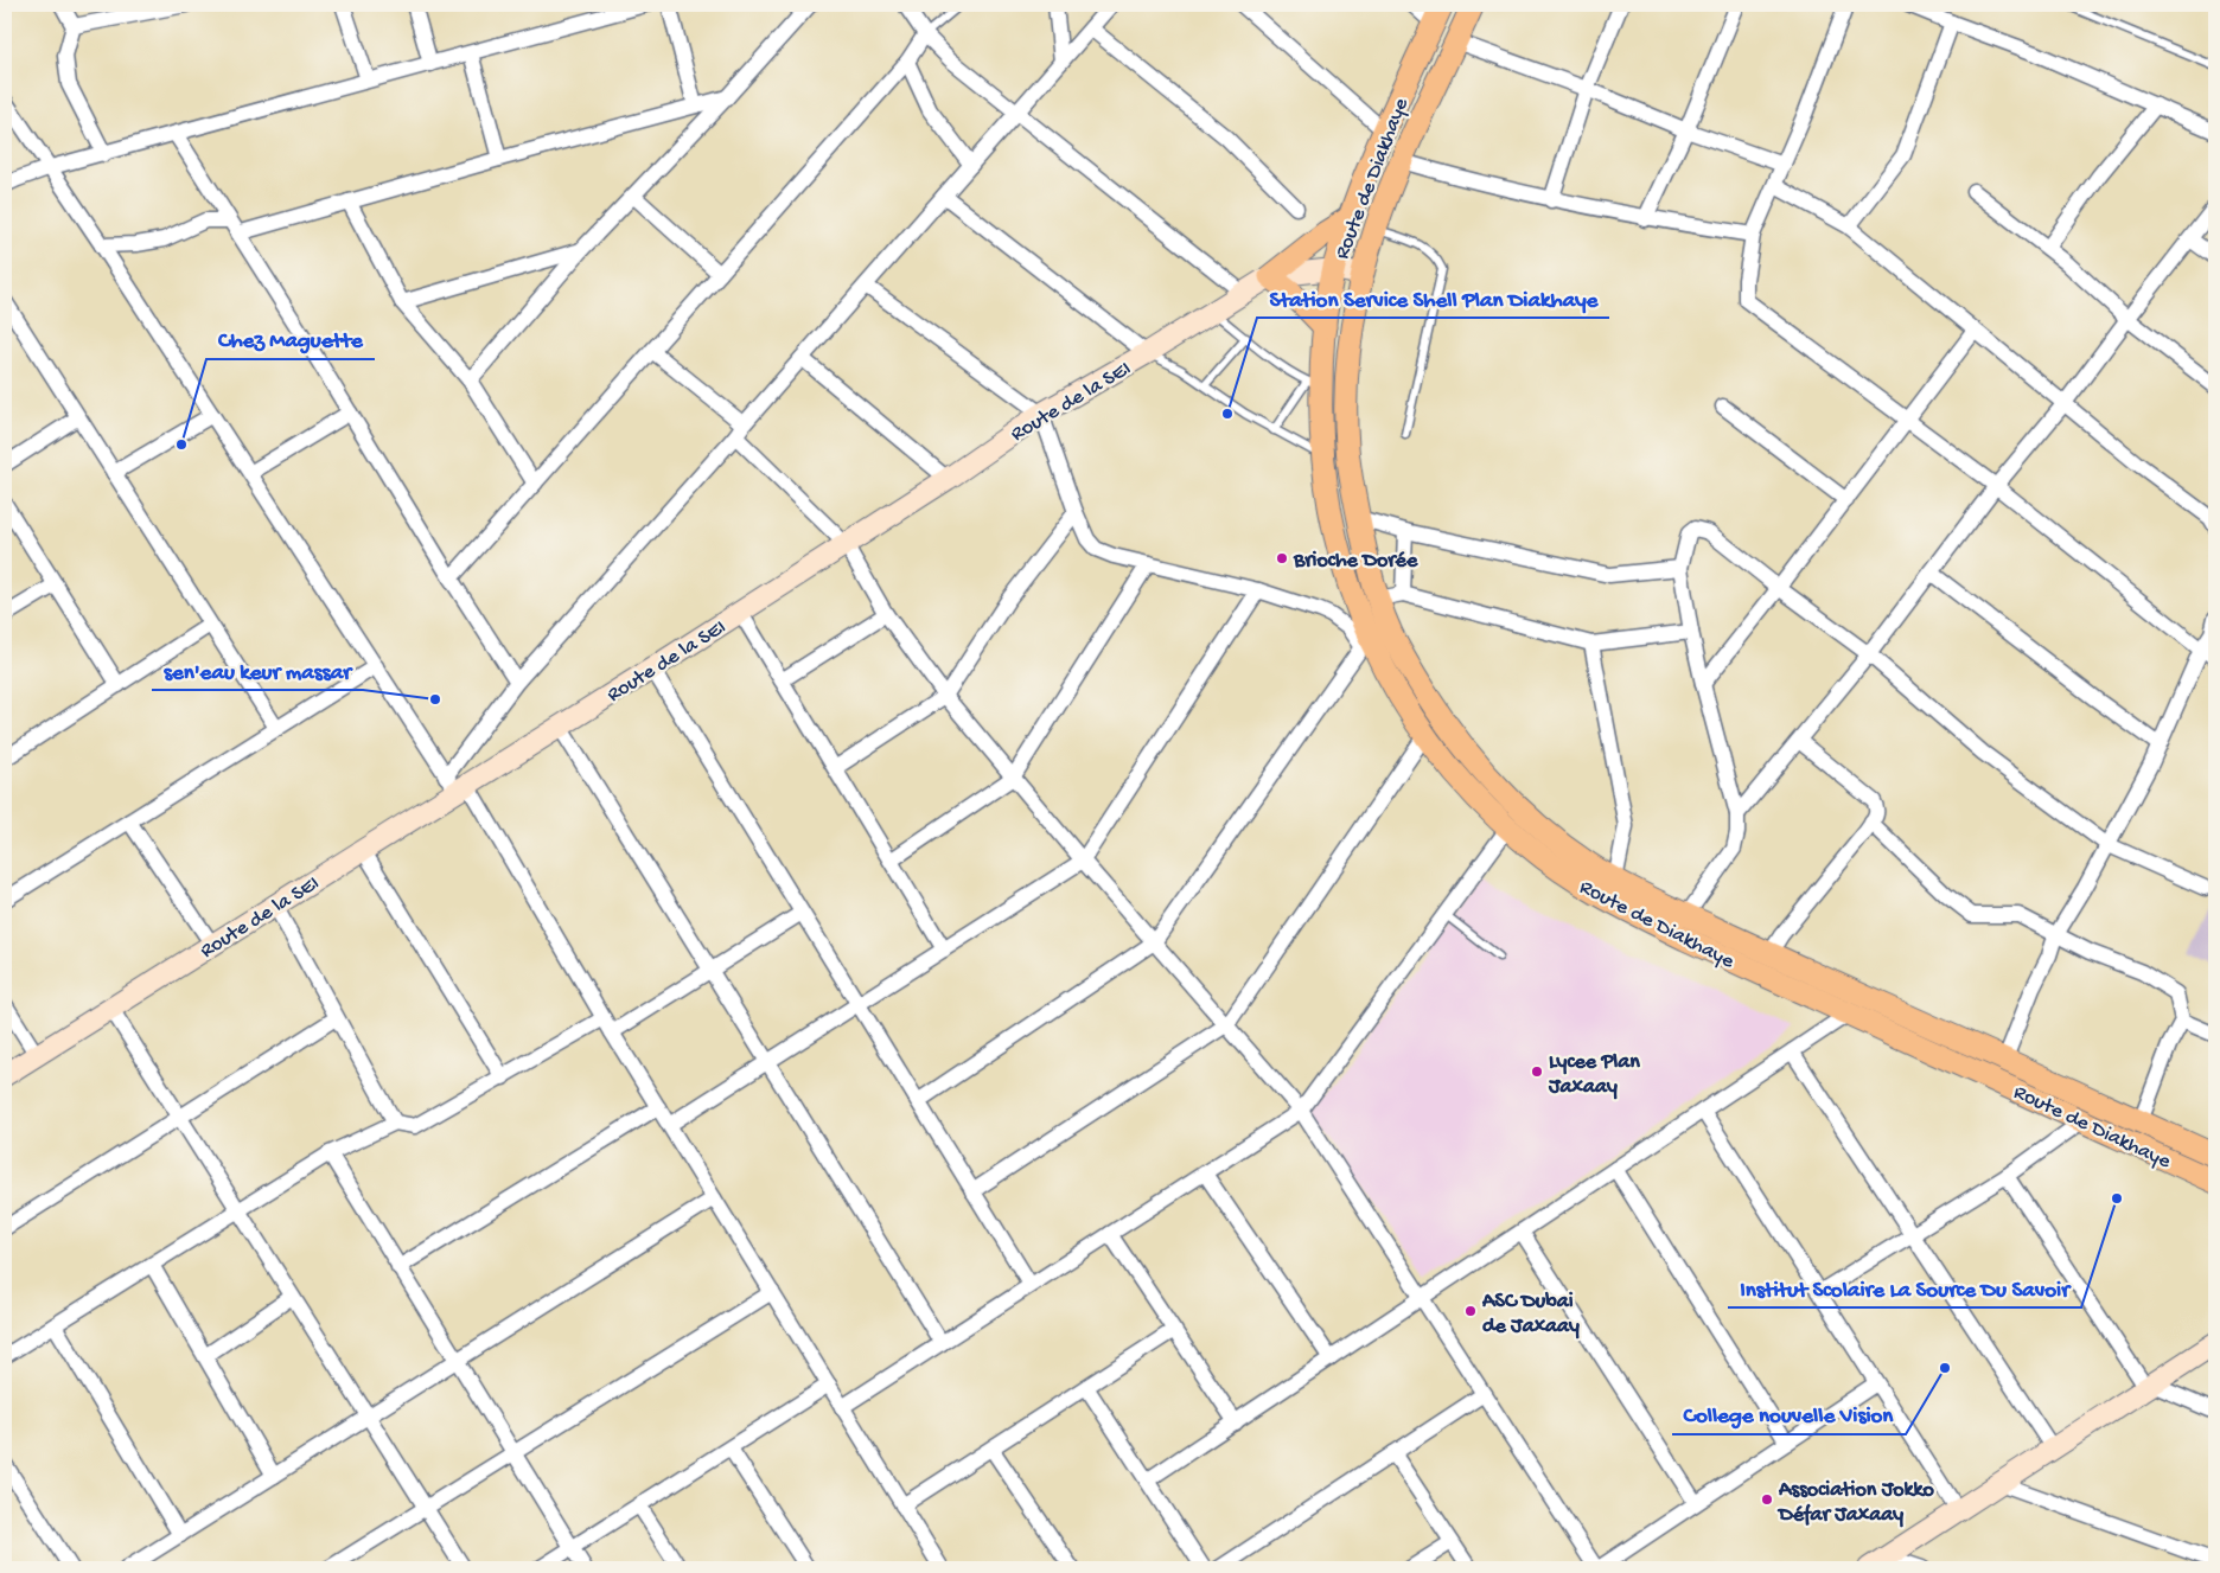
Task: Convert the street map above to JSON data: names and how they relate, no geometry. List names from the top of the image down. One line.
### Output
{"streets":{"main road":["Route de Diakhaye"],"street":["Route de la SEI"]},"crossings":[["Route de Diakhaye","Route de la SEI"]],"places":["Station Service Shell Plan Diakhaye","Chez Maguette","Brioche Dorée","sen'eau keur massar","Lycee Plan Jaxaay","Institut Scolaire La Source Du Savoir","ASC Dubai de Jaxaay","College nouvelle Vision","Association Jokko Défar Jaxaay"]}
